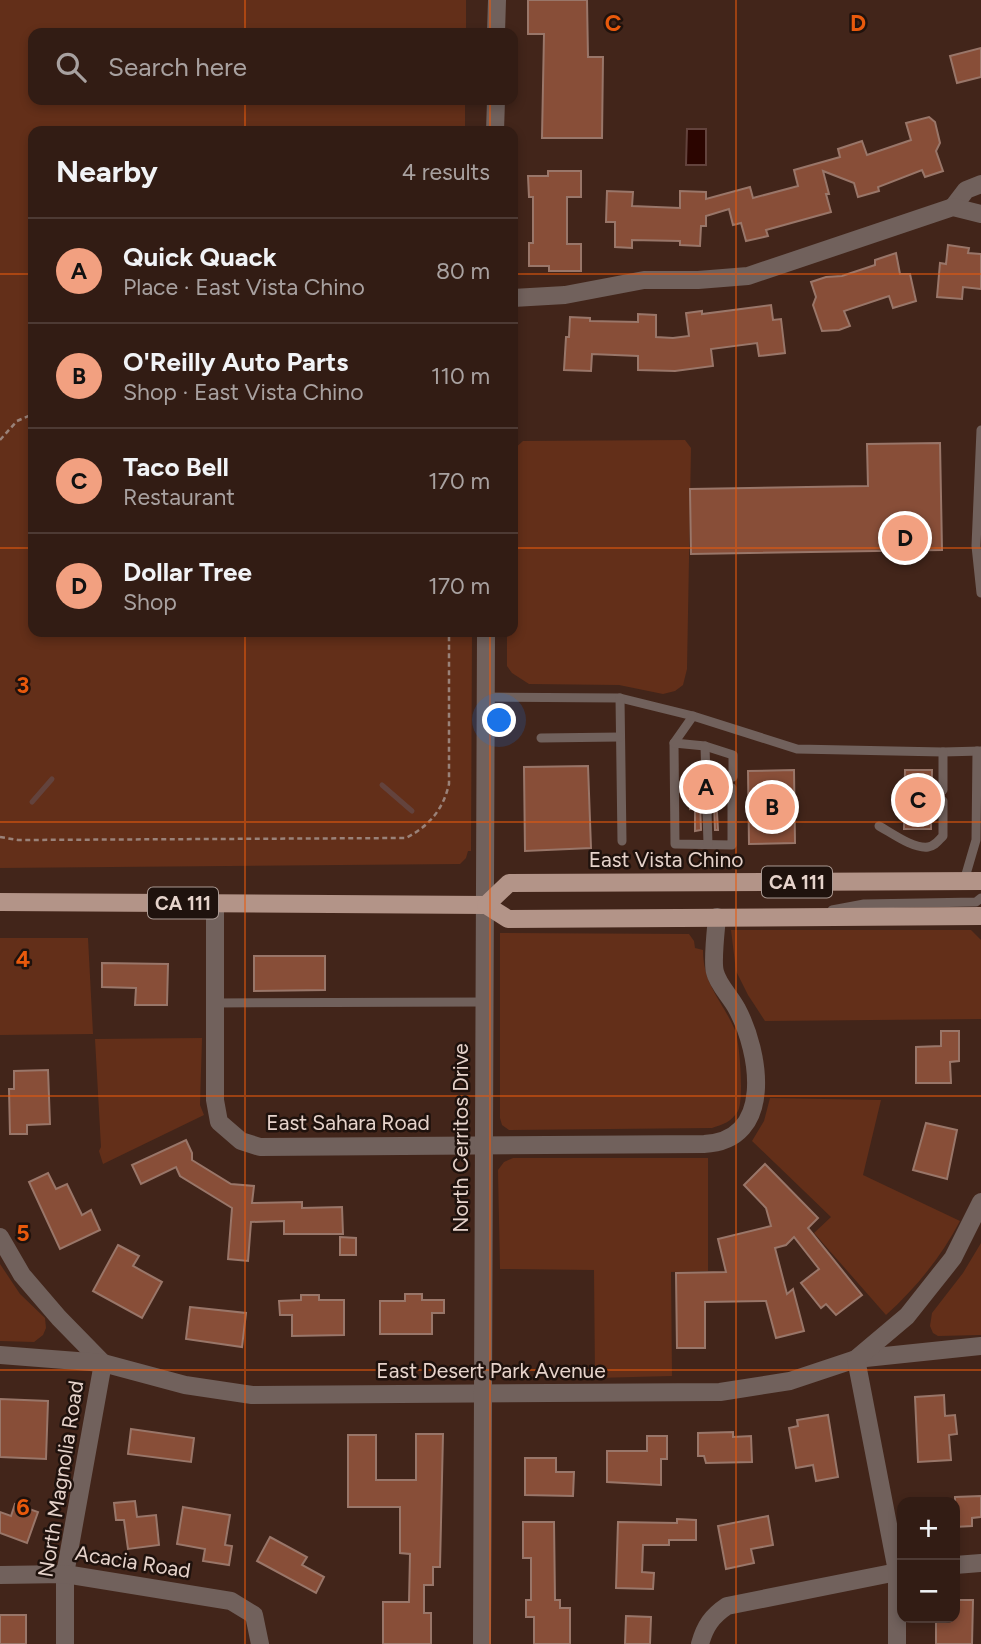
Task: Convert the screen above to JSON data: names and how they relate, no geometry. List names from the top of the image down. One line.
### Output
{"streets":{"main road":["East Vista Chino","CA 111"],"street":["East Sahara Road","North Cerritos Drive","East Desert Park Avenue","North Magnolia Road","Acacia Road"]},"crossings":[["East Vista Chino","CA 111"],["East Vista Chino","North Cerritos Drive"],["CA 111","East Sahara Road"],["CA 111","North Cerritos Drive"],["East Sahara Road","North Cerritos Drive"],["North Cerritos Drive","East Desert Park Avenue"],["East Desert Park Avenue","North Magnolia Road"],["North Magnolia Road","Acacia Road"]],"page":{"search":"Search here","heading":["Nearby","4 results"],"list":[{"mark":"A","name":"Quick Quack","note":"Place · East Vista Chino","value":"80 m"},{"mark":"B","name":"O'Reilly Auto Parts","note":"Shop · East Vista Chino","value":"110 m"},{"mark":"C","name":"Taco Bell","note":"Restaurant","value":"170 m"},{"mark":"D","name":"Dollar Tree","note":"Shop","value":"170 m"}],"pins":["D","A","C","B"],"map_buttons":["+","−"]},"grid":{"columns":["C","D"],"rows":["3","4","5","6"]}}
